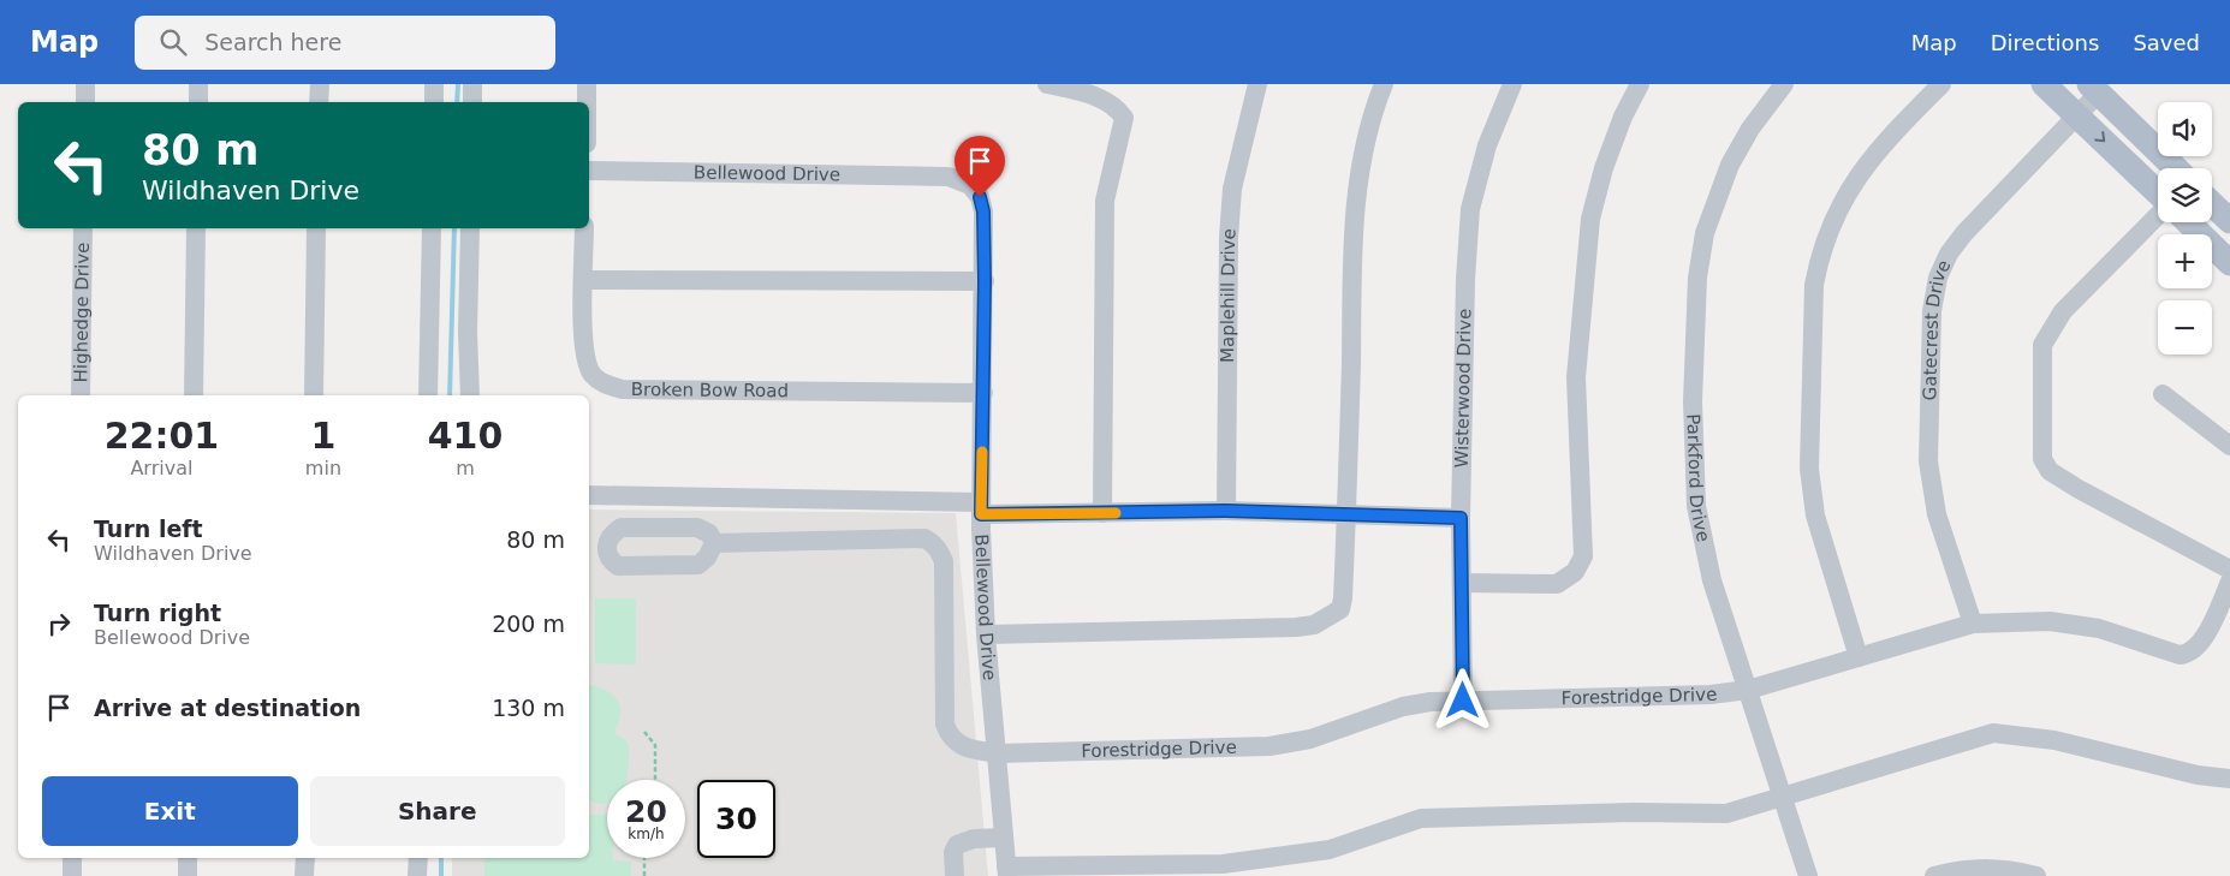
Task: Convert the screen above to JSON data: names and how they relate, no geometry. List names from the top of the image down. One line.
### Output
{"streets":{"street":["Bellewood Drive","Maplehill Drive","Highedge Drive","Gatecrest Drive","Wisterwood Drive","Broken Bow Road","Parkford Drive","Forestridge Drive"]},"crossings":[["Bellewood Drive","Broken Bow Road"],["Bellewood Drive","Forestridge Drive"],["Gatecrest Drive","Forestridge Drive"],["Wisterwood Drive","Forestridge Drive"],["Parkford Drive","Forestridge Drive"]],"page":{"header":"Map","search":"Search here","nav":["Map","Directions","Saved"],"map_buttons":["+","−"],"turn":["80 m","Wildhaven Drive"],"eta":["22:01","Arrival","1","min","410","m"],"list":[{"name":"Turn left","note":"Wildhaven Drive","value":"80 m"},{"name":"Turn right","note":"Bellewood Drive","value":"200 m"},{"name":"Arrive at destination","value":"130 m"}],"buttons":["Exit","Share"],"speed":"20 km/h","limit":"30"}}
